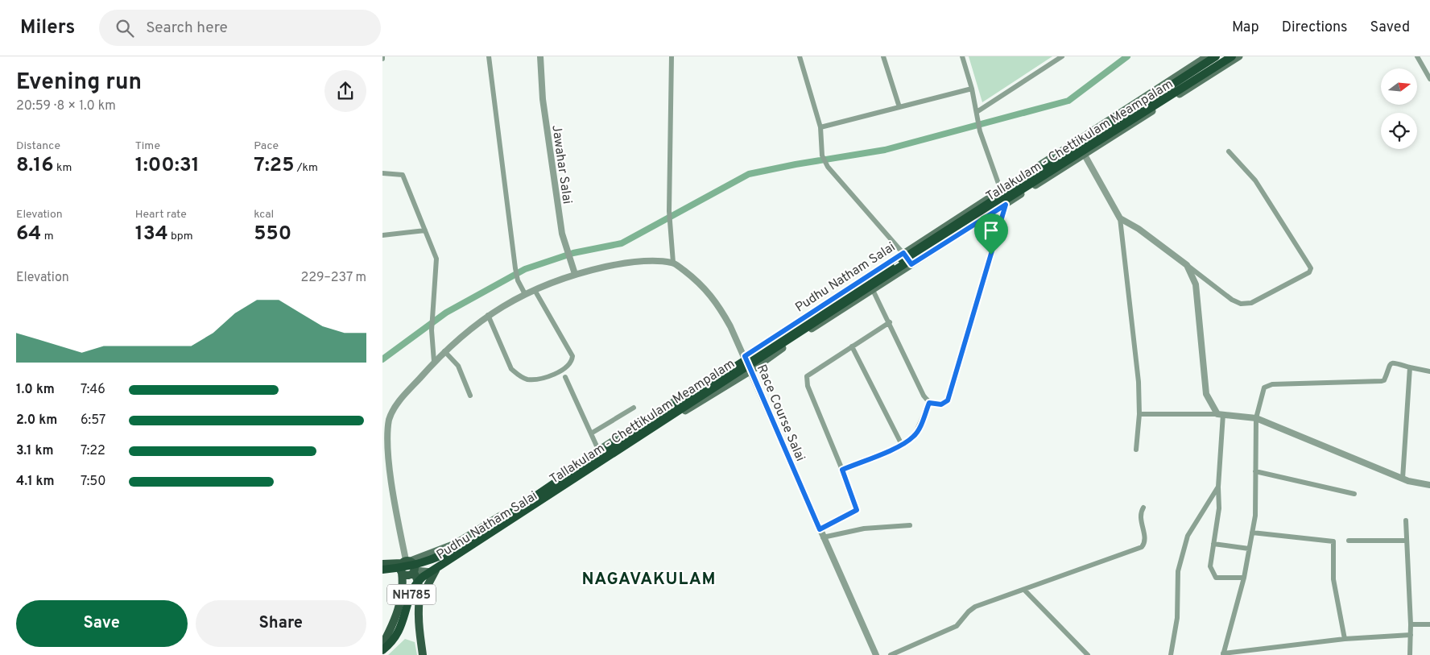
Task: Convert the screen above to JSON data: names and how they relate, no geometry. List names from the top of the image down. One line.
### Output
{"streets":{"highway":["Tallakulam - Chettikulam Meampalam","NH785"],"main road":["Pudhu Natham Salai"],"street":["Jawahar Salai","Race Course Salai"]},"crossings":[["Pudhu Natham Salai","Race Course Salai"]],"districts":["NAGAVAKULAM"],"north":"right","page":{"header":"Milers","search":"Search here","nav":["Map","Directions","Saved"],"heading":["Evening run","20:59 · 8 × 1.0 km"],"stats":[["Distance","8.16 km"],["Time","1:00:31"],["Pace","7:25 /km"],["Elevation","64 m"],["Heart rate","134 bpm"],["kcal","550"]],"chart":["Elevation","229–237 m"],"list":[{"name":"1.0 km","note":"7:46"},{"name":"2.0 km","note":"6:57"},{"name":"3.1 km","note":"7:22"},{"name":"4.1 km","note":"7:50"}],"buttons":["Save","Share"]}}
